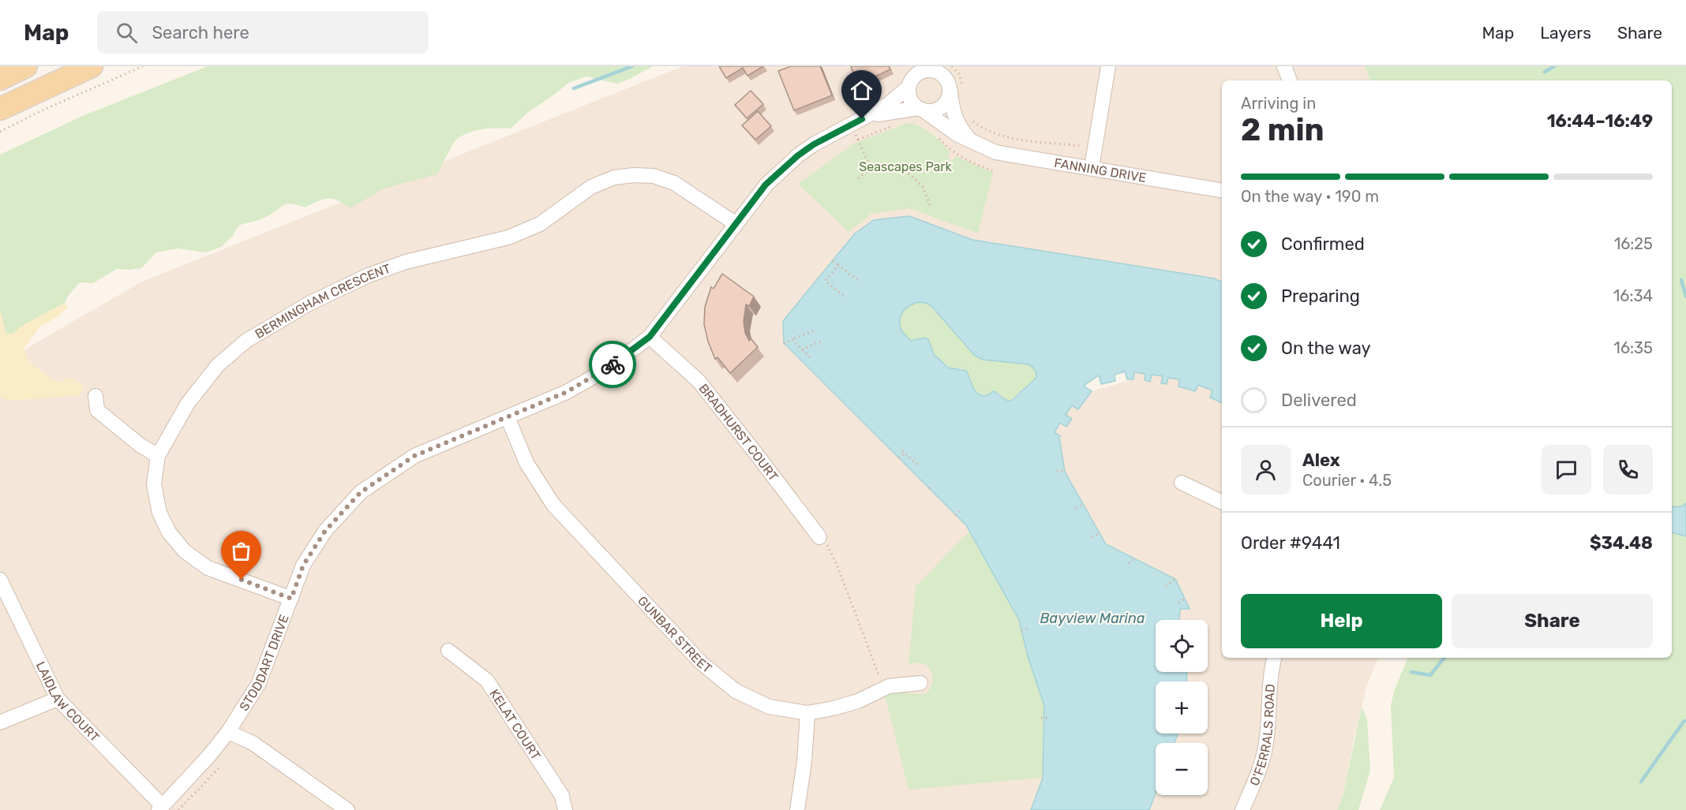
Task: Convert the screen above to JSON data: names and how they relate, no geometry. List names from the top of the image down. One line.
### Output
{"streets":{"street":["FANNING DRIVE","BERMINGHAM CRESCENT","BRADHURST COURT","GUNBAR STREET","STODDART DRIVE","LAIDLAW COURT","KELAT COURT","O'FERRALS ROAD"]},"crossings":[["FANNING DRIVE","STODDART DRIVE"],["BERMINGHAM CRESCENT","STODDART DRIVE"],["BRADHURST COURT","STODDART DRIVE"],["GUNBAR STREET","STODDART DRIVE"],["STODDART DRIVE","LAIDLAW COURT"]],"water":["Bayview Marina"],"parks":["Seascapes Park"],"page":{"header":"Map","search":"Search here","nav":["Map","Layers","Share"],"heading":["2 min","Arriving in","16:44–16:49"],"panel":["Alex","Courier · 4.5","Order #9441","$34.48"],"bar":"On the way · 190 m","list":[["Confirmed","16:25"],["Preparing","16:34"],["On the way","16:35"],"Delivered"],"buttons":["Help","Share"],"map_buttons":["+","−"]}}
